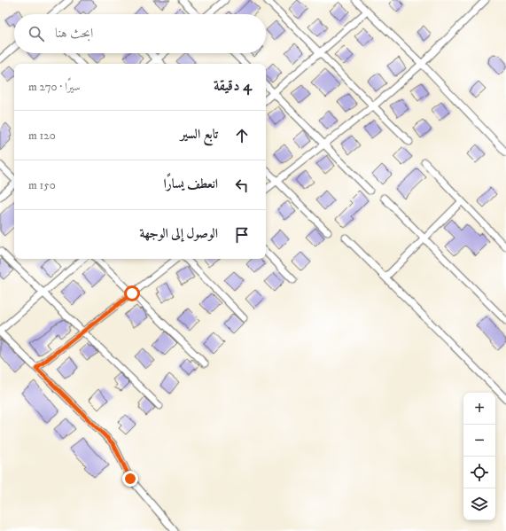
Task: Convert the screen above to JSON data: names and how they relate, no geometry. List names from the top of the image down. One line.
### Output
{"page":{"search":"ابحث هنا","heading":["4 دقيقة","سيرًا · 270 m"],"list":[["تابع السير","120 m"],["انعطف يسارًا","150 m"],"الوصول إلى الوجهة"],"map_buttons":["+","−"]}}
